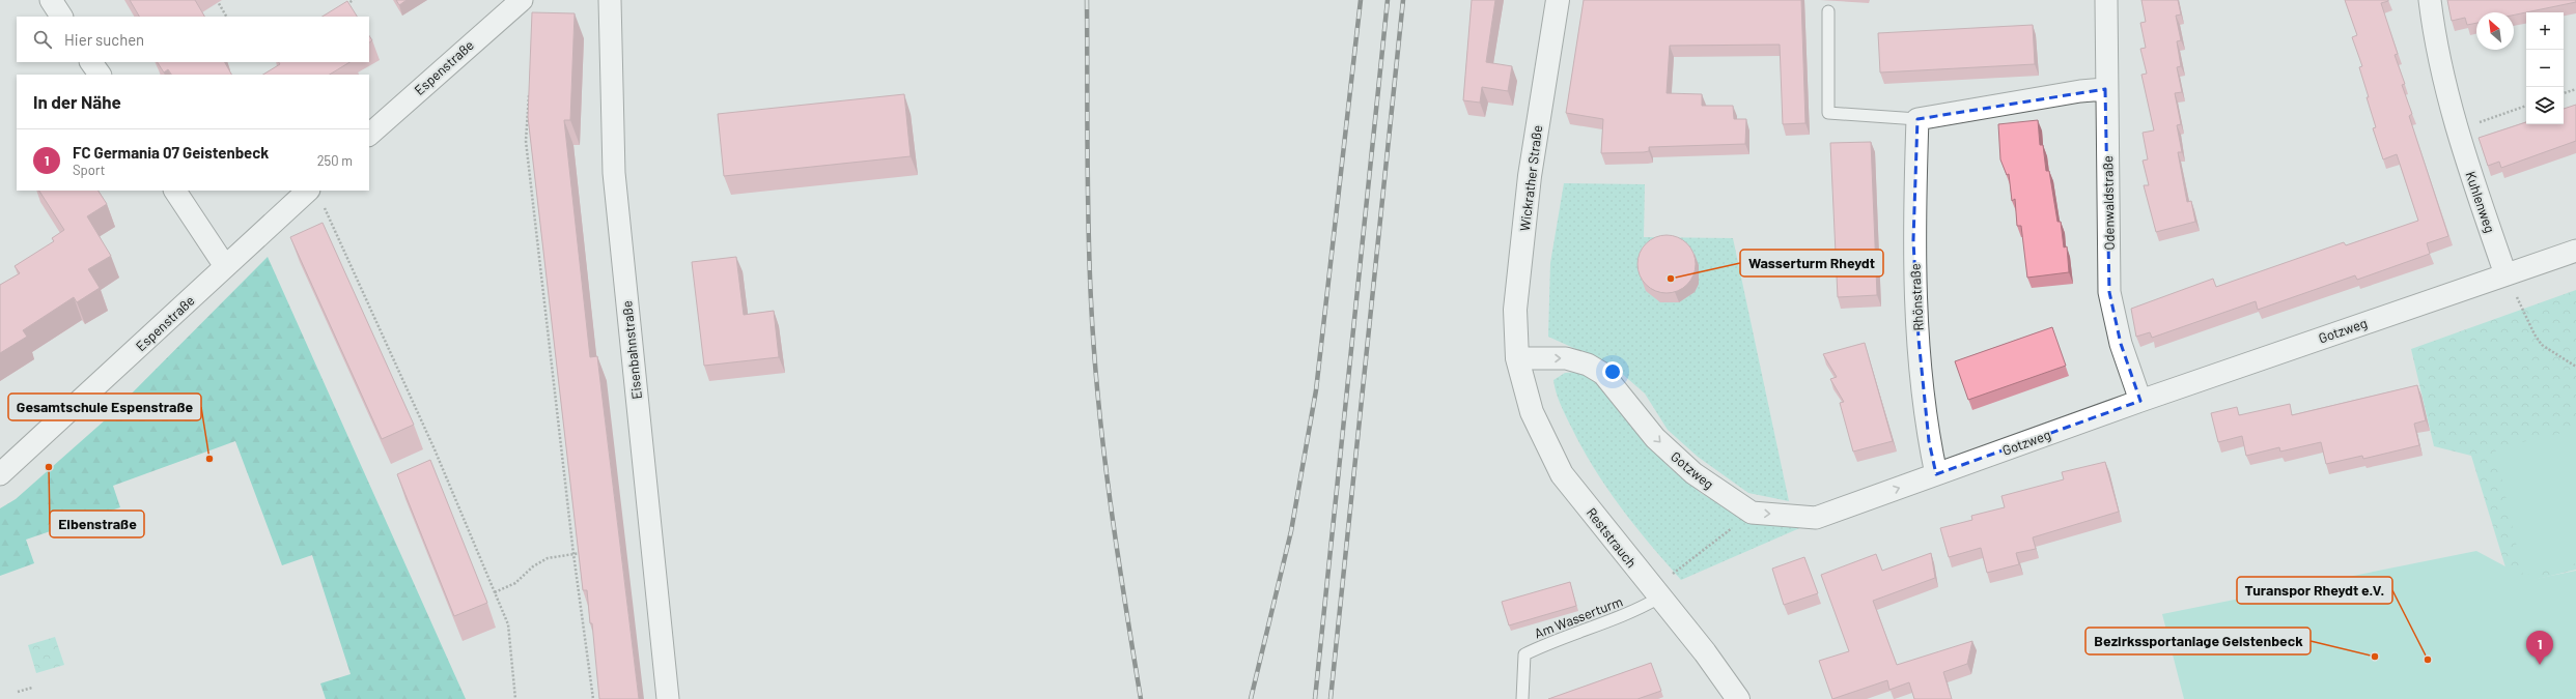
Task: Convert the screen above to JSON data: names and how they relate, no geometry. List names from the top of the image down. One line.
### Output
{"streets":{"main road":["Wickrather Straße","Reststrauch"],"street":["Espenstraße","Kuhlenweg","Odenwaldstraße","Rhönstraße","Gotzweg","Eisenbahnstraße"],"lane":["Am Wasserturm"]},"crossings":[["Wickrather Straße","Gotzweg"],["Wickrather Straße","Reststrauch"],["Kuhlenweg","Gotzweg"],["Odenwaldstraße","Gotzweg"],["Rhönstraße","Gotzweg"],["Gotzweg","Reststrauch"],["Reststrauch","Am Wasserturm"]],"one_way":["Gotzweg"],"places":["Wasserturm Rheydt","Gesamtschule Espenstraße","Eibenstraße","Bezirkssportanlage Geistenbeck","Turanspor Rheydt e.V."],"north":"top left","page":{"map_buttons":["+","−"],"search":"Hier suchen","heading":"In der Nähe","list":[{"mark":"1","name":"FC Germania 07 Geistenbeck","note":"Sport","value":"250 m"}],"pins":"1"}}
